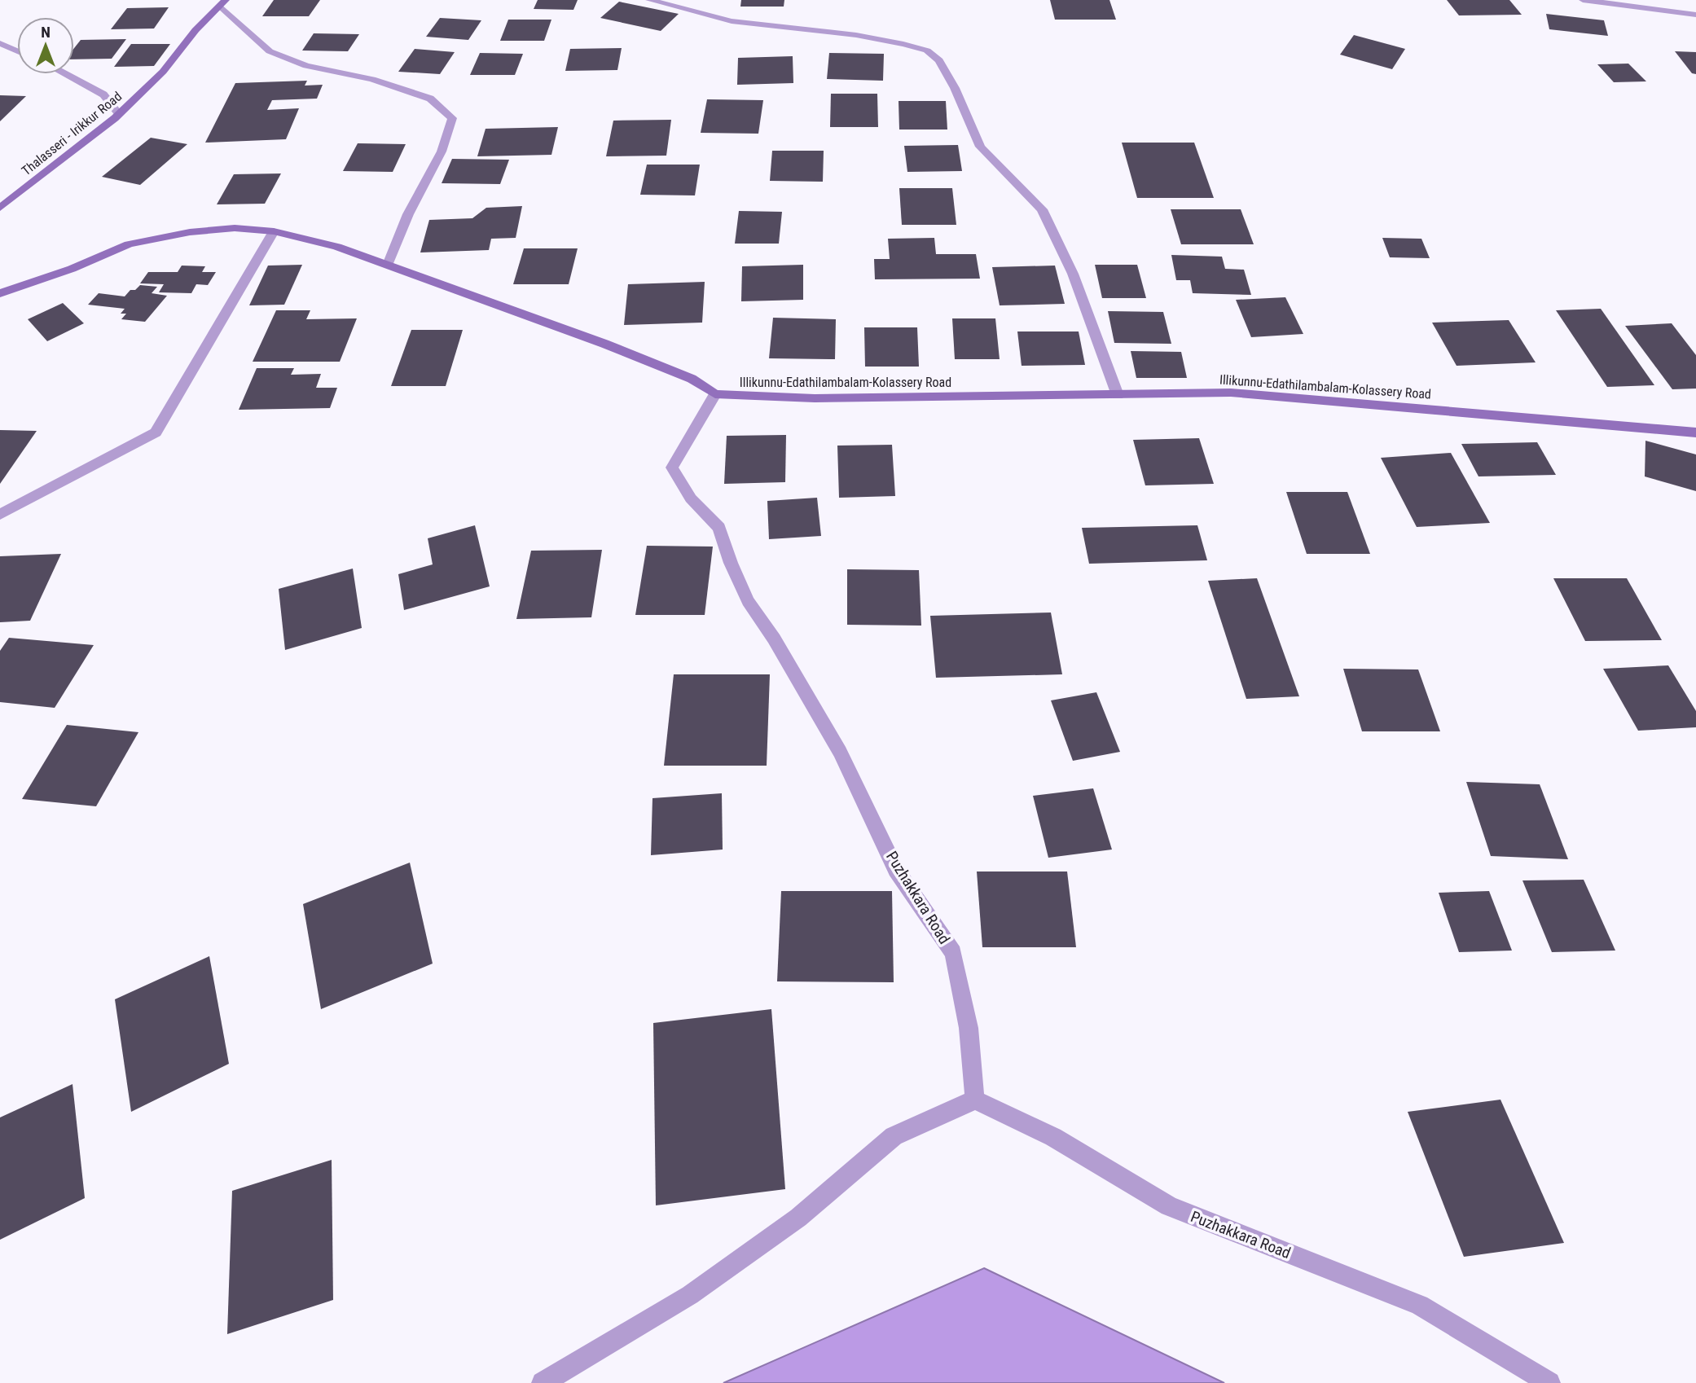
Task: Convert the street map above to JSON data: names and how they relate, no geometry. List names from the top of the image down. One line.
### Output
{"streets":{"main road":["Thalasseri - Irikkur Road","Illikunnu-Edathilambalam-Kolassery Road"],"street":["Puzhakkara Road"]},"crossings":[["Illikunnu-Edathilambalam-Kolassery Road","Puzhakkara Road"]],"north":"top"}
